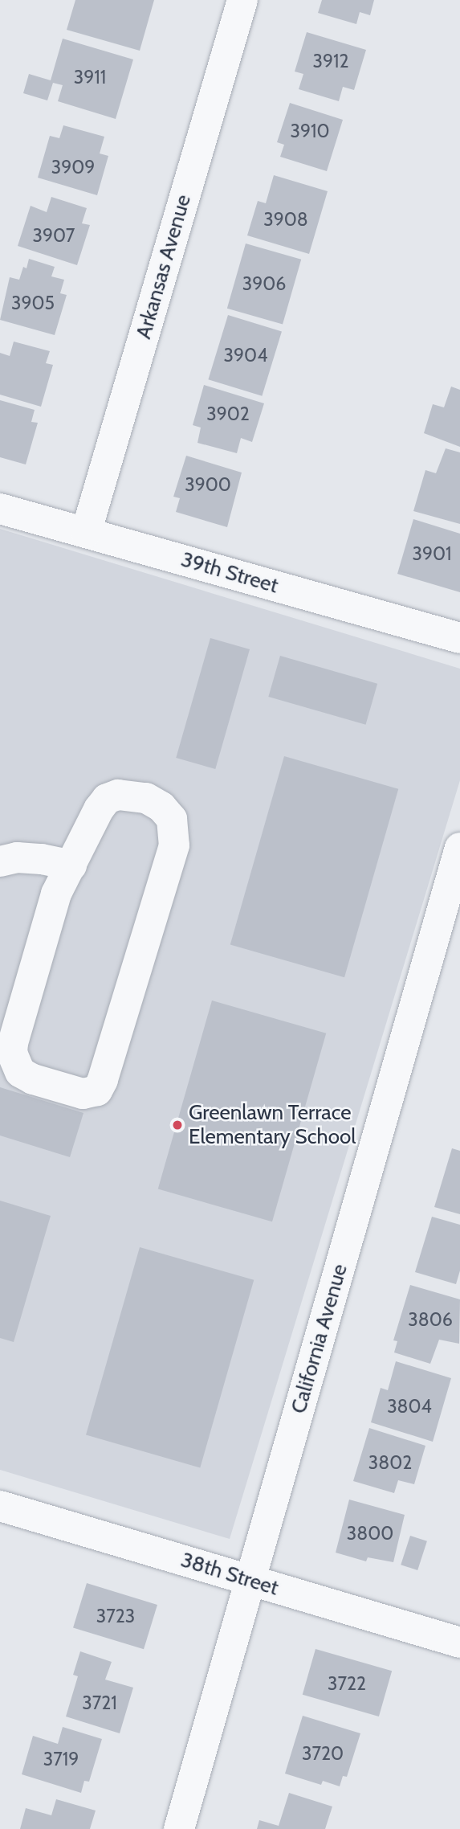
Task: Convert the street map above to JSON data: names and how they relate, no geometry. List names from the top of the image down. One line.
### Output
{"streets":{"street":["Arkansas Avenue","39th Street","California Avenue","38th Street"]},"crossings":[["Arkansas Avenue","39th Street"],["California Avenue","38th Street"]],"places":["Greenlawn Terrace Elementary School"],"house_numbers":["3912","3911","3910","3909","3908","3907","3906","3905","3904","3902","3900","3901","3806","3804","3802","3800","3723","3722","3721","3720","3719"]}
